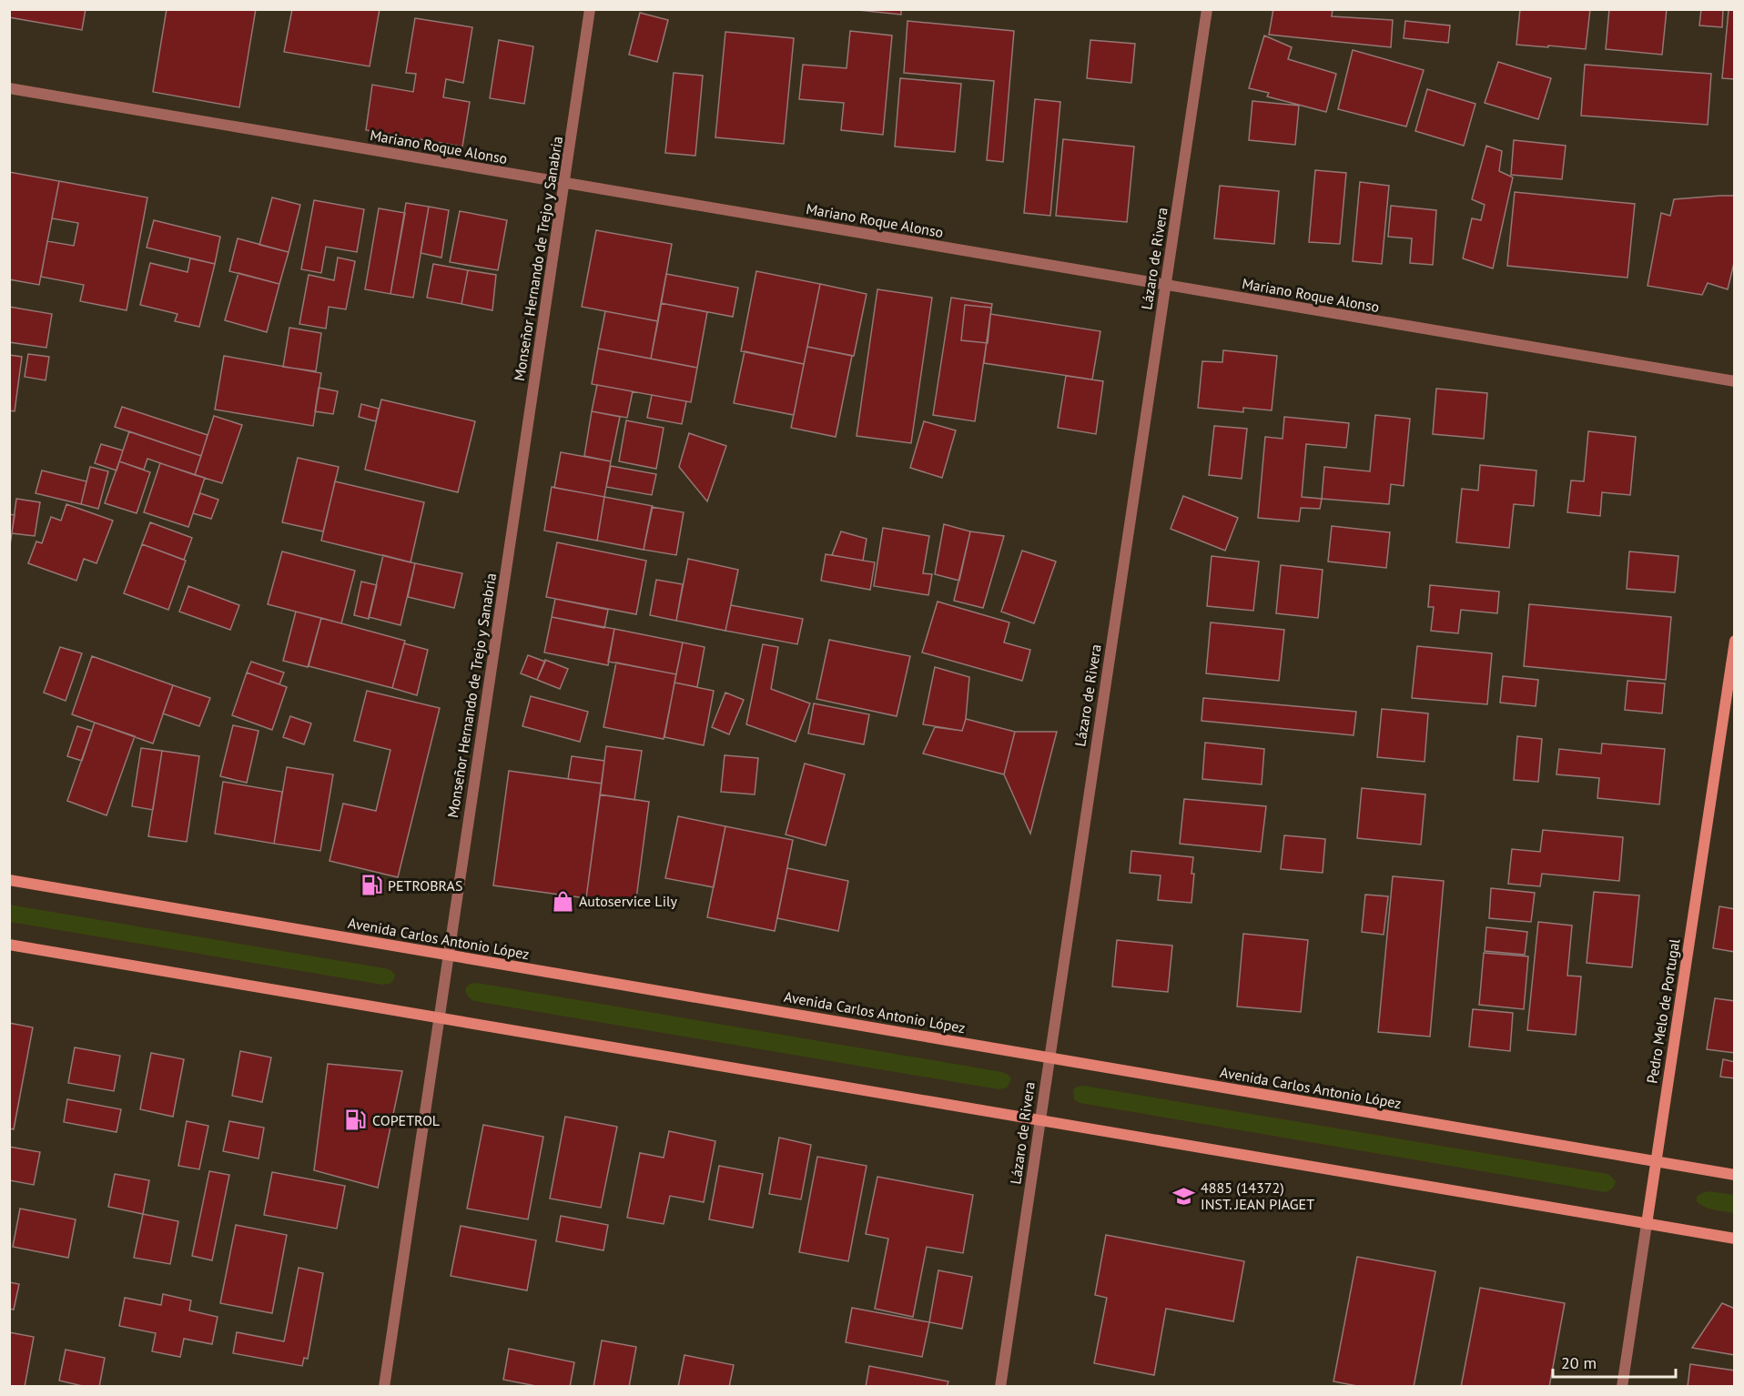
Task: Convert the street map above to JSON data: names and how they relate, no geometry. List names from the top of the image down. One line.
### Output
{"streets":{"main road":["Avenida Carlos Antonio López","Pedro Melo de Portugal"],"street":["Mariano Roque Alonso","Monseñor Hernando de Trejo y Sanabria","Lázaro de Rivera"]},"crossings":[["Mariano Roque Alonso","Monseñor Hernando de Trejo y Sanabria"],["Mariano Roque Alonso","Lázaro de Rivera"],["Monseñor Hernando de Trejo y Sanabria","Avenida Carlos Antonio López"],["Lázaro de Rivera","Avenida Carlos Antonio López"],["Avenida Carlos Antonio López","Pedro Melo de Portugal"]],"places":{"fuel station":["PETROBRAS","COPETROL"],"shop":["Autoservice Lily"],"school or university":["4885 (14372) INST. JEAN PIAGET"]},"scale_bar":"20 m"}
